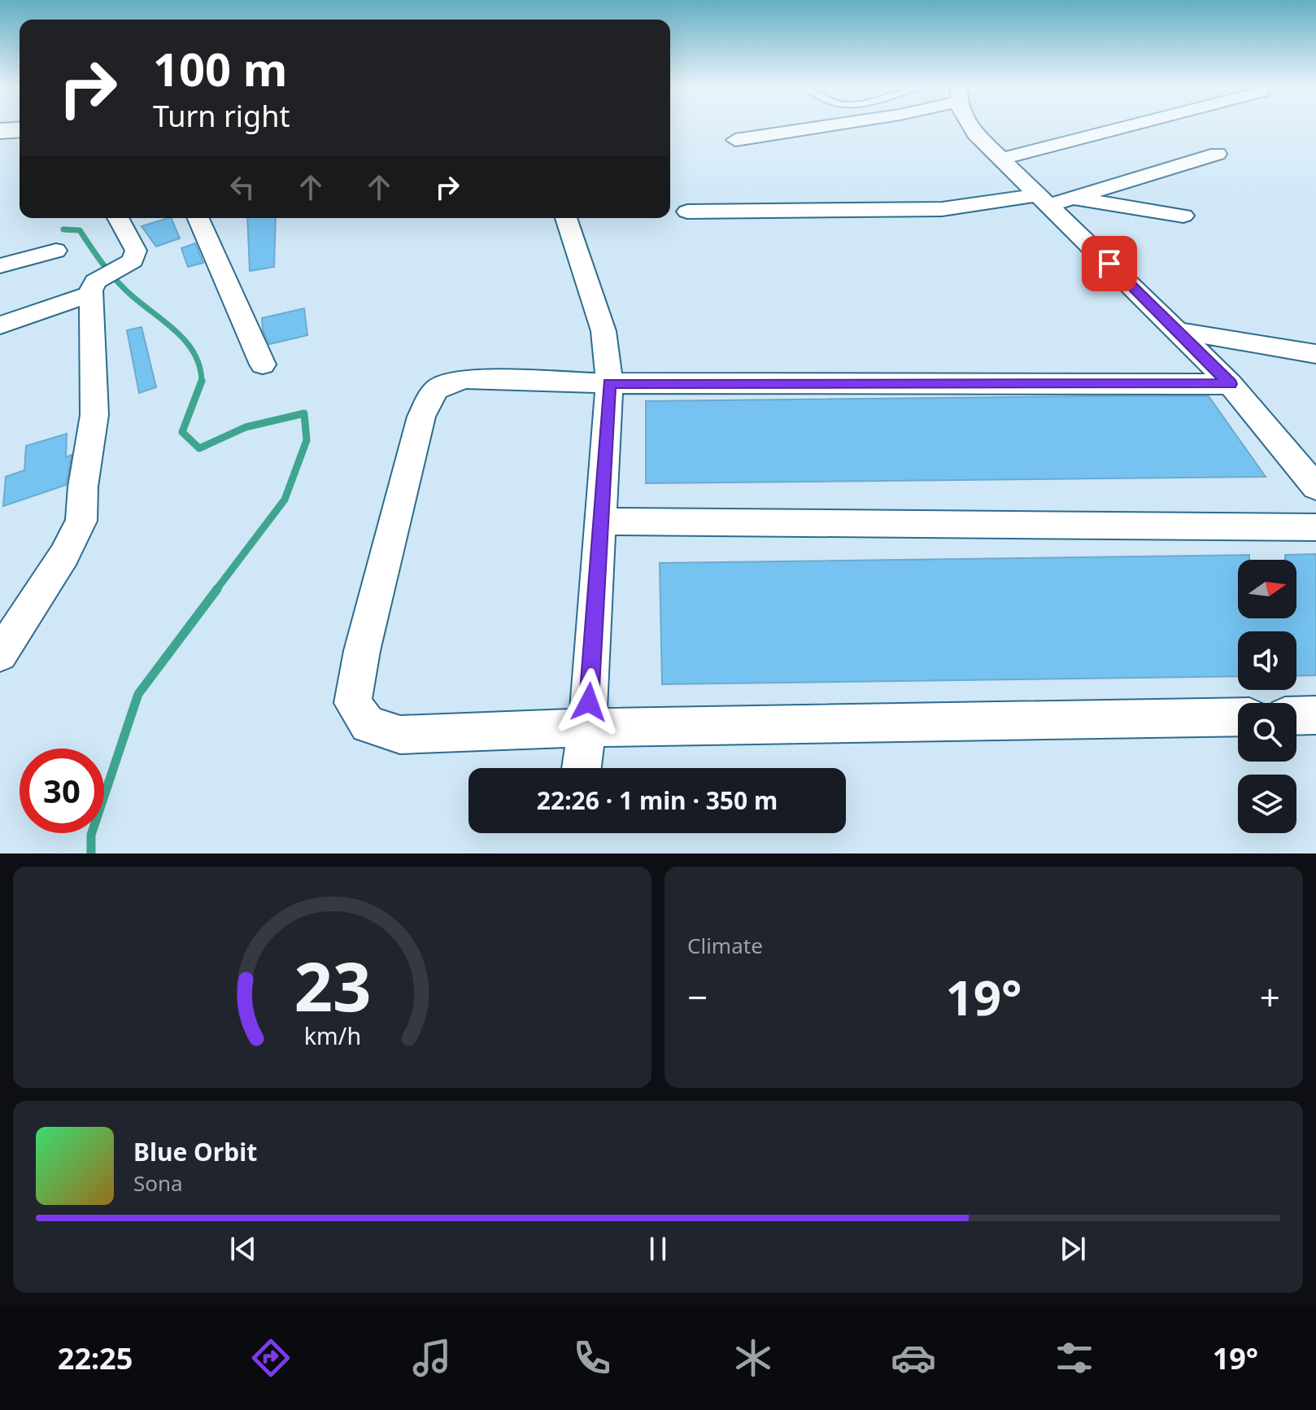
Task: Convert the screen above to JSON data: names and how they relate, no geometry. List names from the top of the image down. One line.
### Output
{"north":"right","page":{"turn":["100 m","Turn right"],"limit":"30","trip":"22:26 · 1 min · 350 m","tile":"Climate","heat":["−","19°","+"],"song":["Blue Orbit","Sona"],"tabs":["22:25","19°"],"gauge":["23","km/h"]}}
